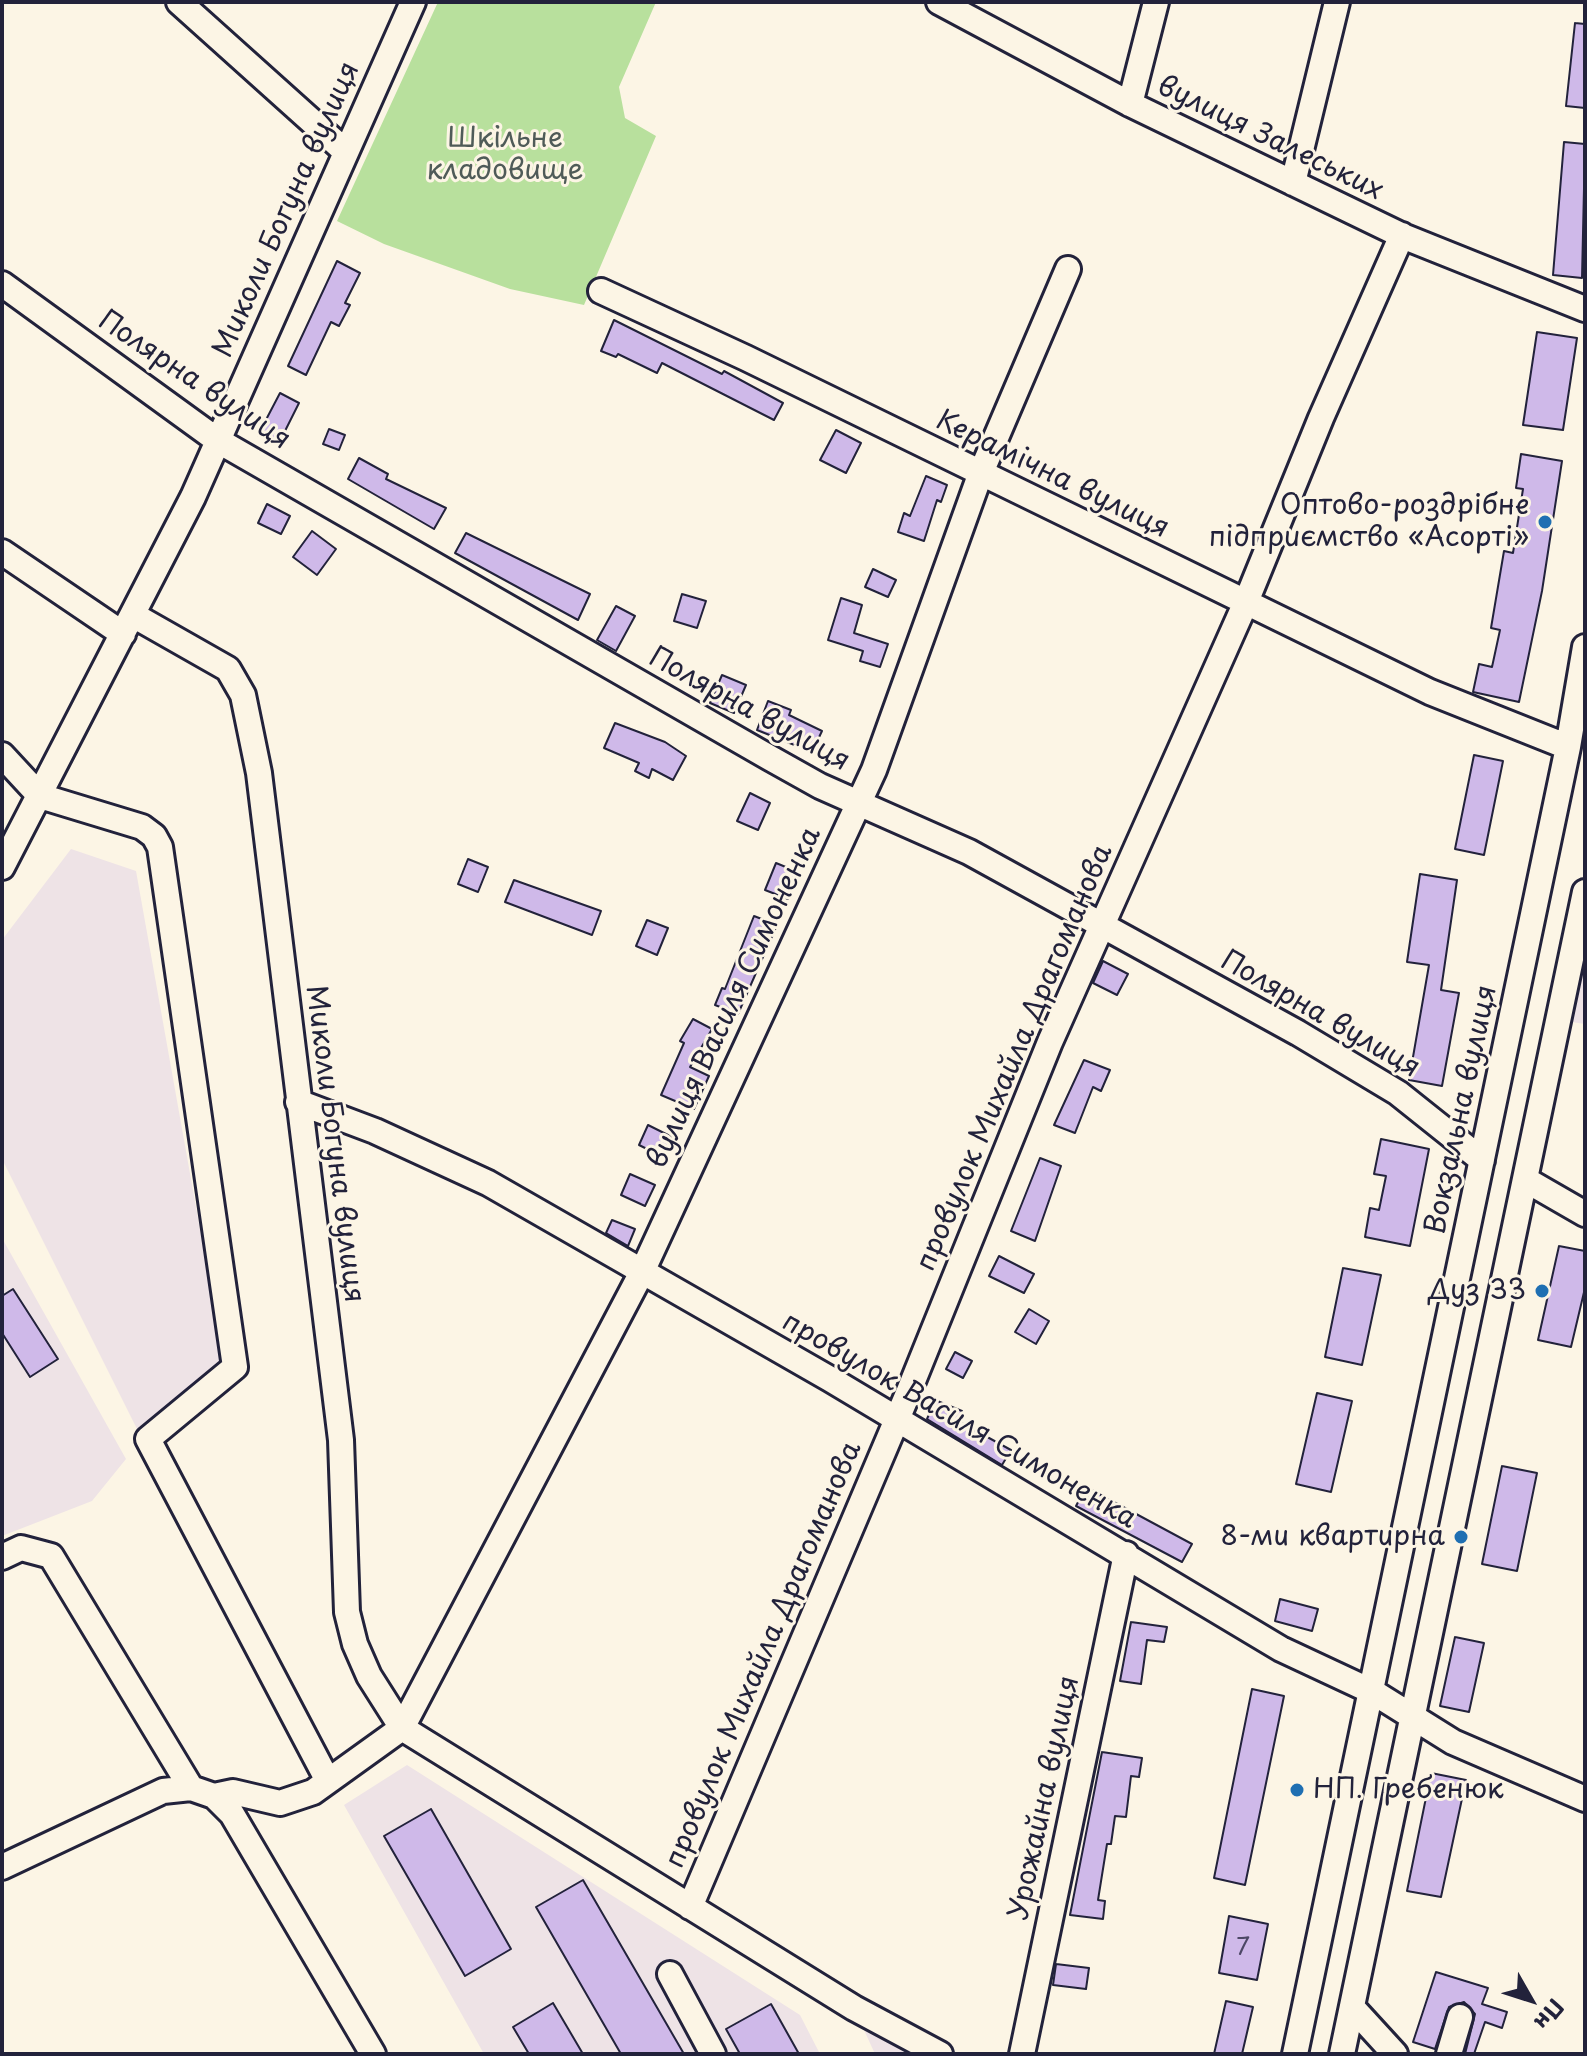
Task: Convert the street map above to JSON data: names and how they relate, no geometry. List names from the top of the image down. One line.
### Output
{"streets":{"street":["вулиця Залеських","Миколи Богуна вулиця","Полярна вулиця","Керамічна вулиця","вулиця Василя Симоненка","провулок Михайла Драгоманова","Вокзальна вулиця","провулок Василя Симоненка","Урожайна вулиця"]},"crossings":[["вулиця Залеських","провулок Михайла Драгоманова"],["Миколи Богуна вулиця","Полярна вулиця"],["Миколи Богуна вулиця","вулиця Василя Симоненка"],["Миколи Богуна вулиця","провулок Василя Симоненка"],["Полярна вулиця","вулиця Василя Симоненка"],["Полярна вулиця","провулок Михайла Драгоманова"],["Полярна вулиця","Вокзальна вулиця"],["Керамічна вулиця","вулиця Василя Симоненка"],["Керамічна вулиця","провулок Михайла Драгоманова"],["Керамічна вулиця","Вокзальна вулиця"],["вулиця Василя Симоненка","провулок Василя Симоненка"],["провулок Михайла Драгоманова","провулок Василя Симоненка"],["Вокзальна вулиця","провулок Василя Симоненка"],["провулок Василя Симоненка","Урожайна вулиця"]],"parks":["Шкільне кладовище"],"places":["Оптово-роздрібне підприємство «Асортi»","Дуз 33","8-ми квартирна","НП. Гребенюк"],"house_numbers":["7"],"north":"bottom right"}
